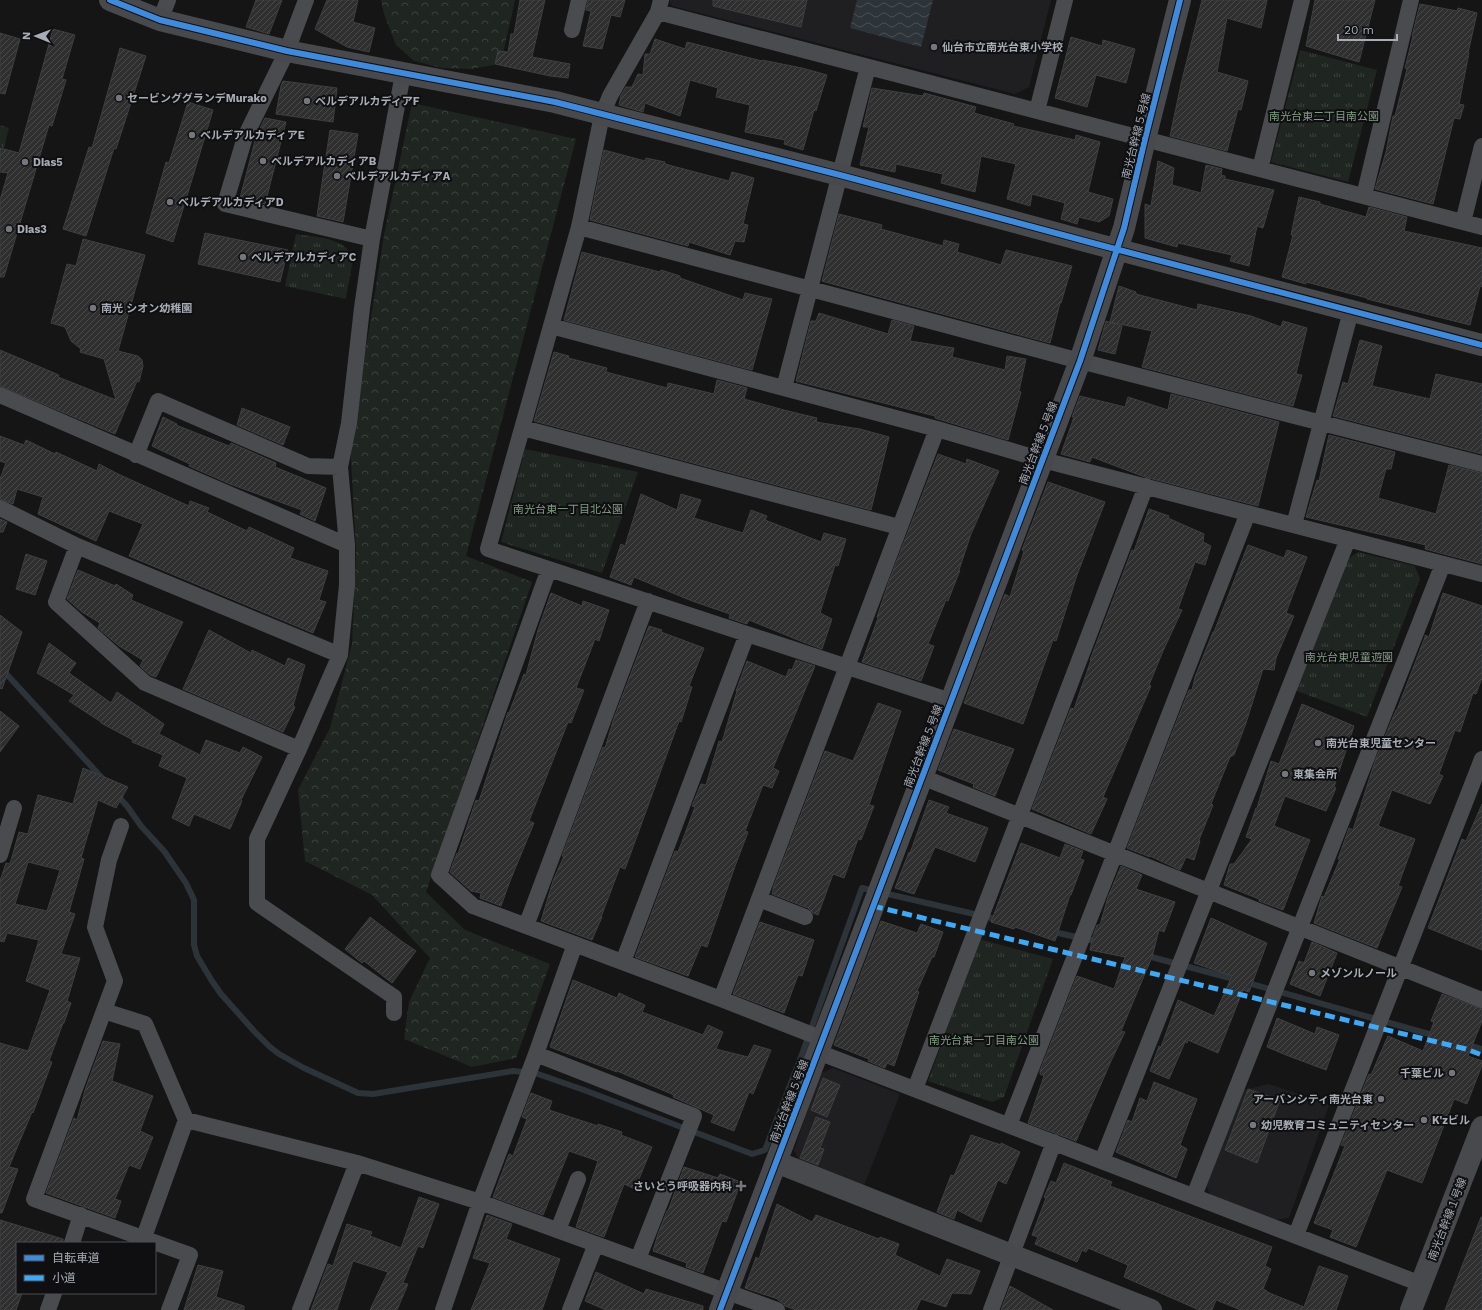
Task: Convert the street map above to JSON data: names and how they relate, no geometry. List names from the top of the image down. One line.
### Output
{"streets":{"street":["南光台幹線５号線","南光台幹線１号線"]},"parks":["南光台東二丁目南公園","南光台東一丁目北公園","南光台東児童遊園","南光台東一丁目南公園"],"places":{"other":["仙台市立南光台東小学校","セービンググランデMurako","ベルデアルカディアF","ベルデアルカディアE","ベルデアルカディアB","Dias5","ベルデアルカディアA","ベルデアルカディアD","Dias3","ベルデアルカディアC","南光 シオン幼稚園","南光台東児童センター","東集会所","メゾンルノール","千葉ビル","アーバンシティ南光台東","K'zビル","幼児教育コミュニティセンター"],"health":["さいとう呼吸器内科"]},"legend":["自転車道","小道"],"scale_bar":"20 m","north":"left"}
